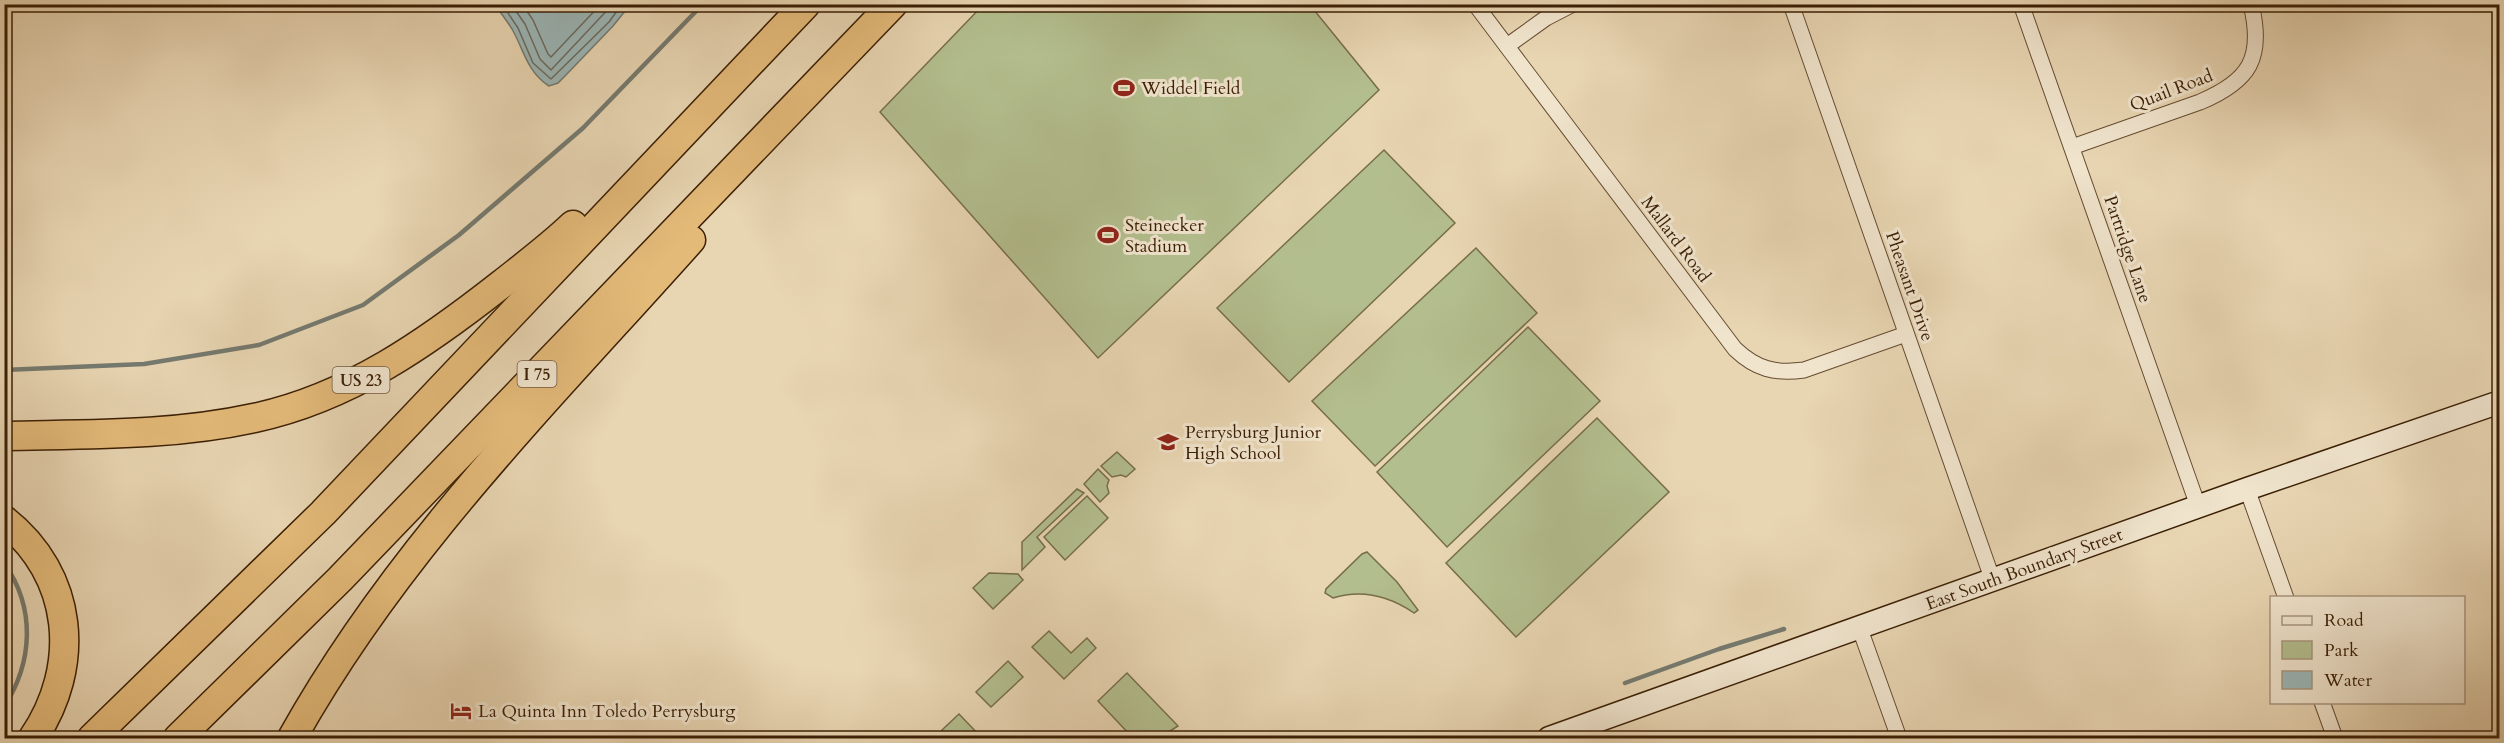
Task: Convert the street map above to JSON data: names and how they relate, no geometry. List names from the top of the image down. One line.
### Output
{"streets":{"highway":["I 75","US 23"],"street":["Quail Road","Mallard Road","Partridge Lane","Pheasant Drive","East South Boundary Street"]},"crossings":[["Quail Road","Partridge Lane"],["Mallard Road","Pheasant Drive"],["Partridge Lane","East South Boundary Street"],["Pheasant Drive","East South Boundary Street"]],"places":{"sports":["Widdel Field","Steinecker Stadium"],"school or university":["Perrysburg Junior High School"],"hotel":["La Quinta Inn Toledo Perrysburg"]},"legend":["Road","Park","Water"]}
